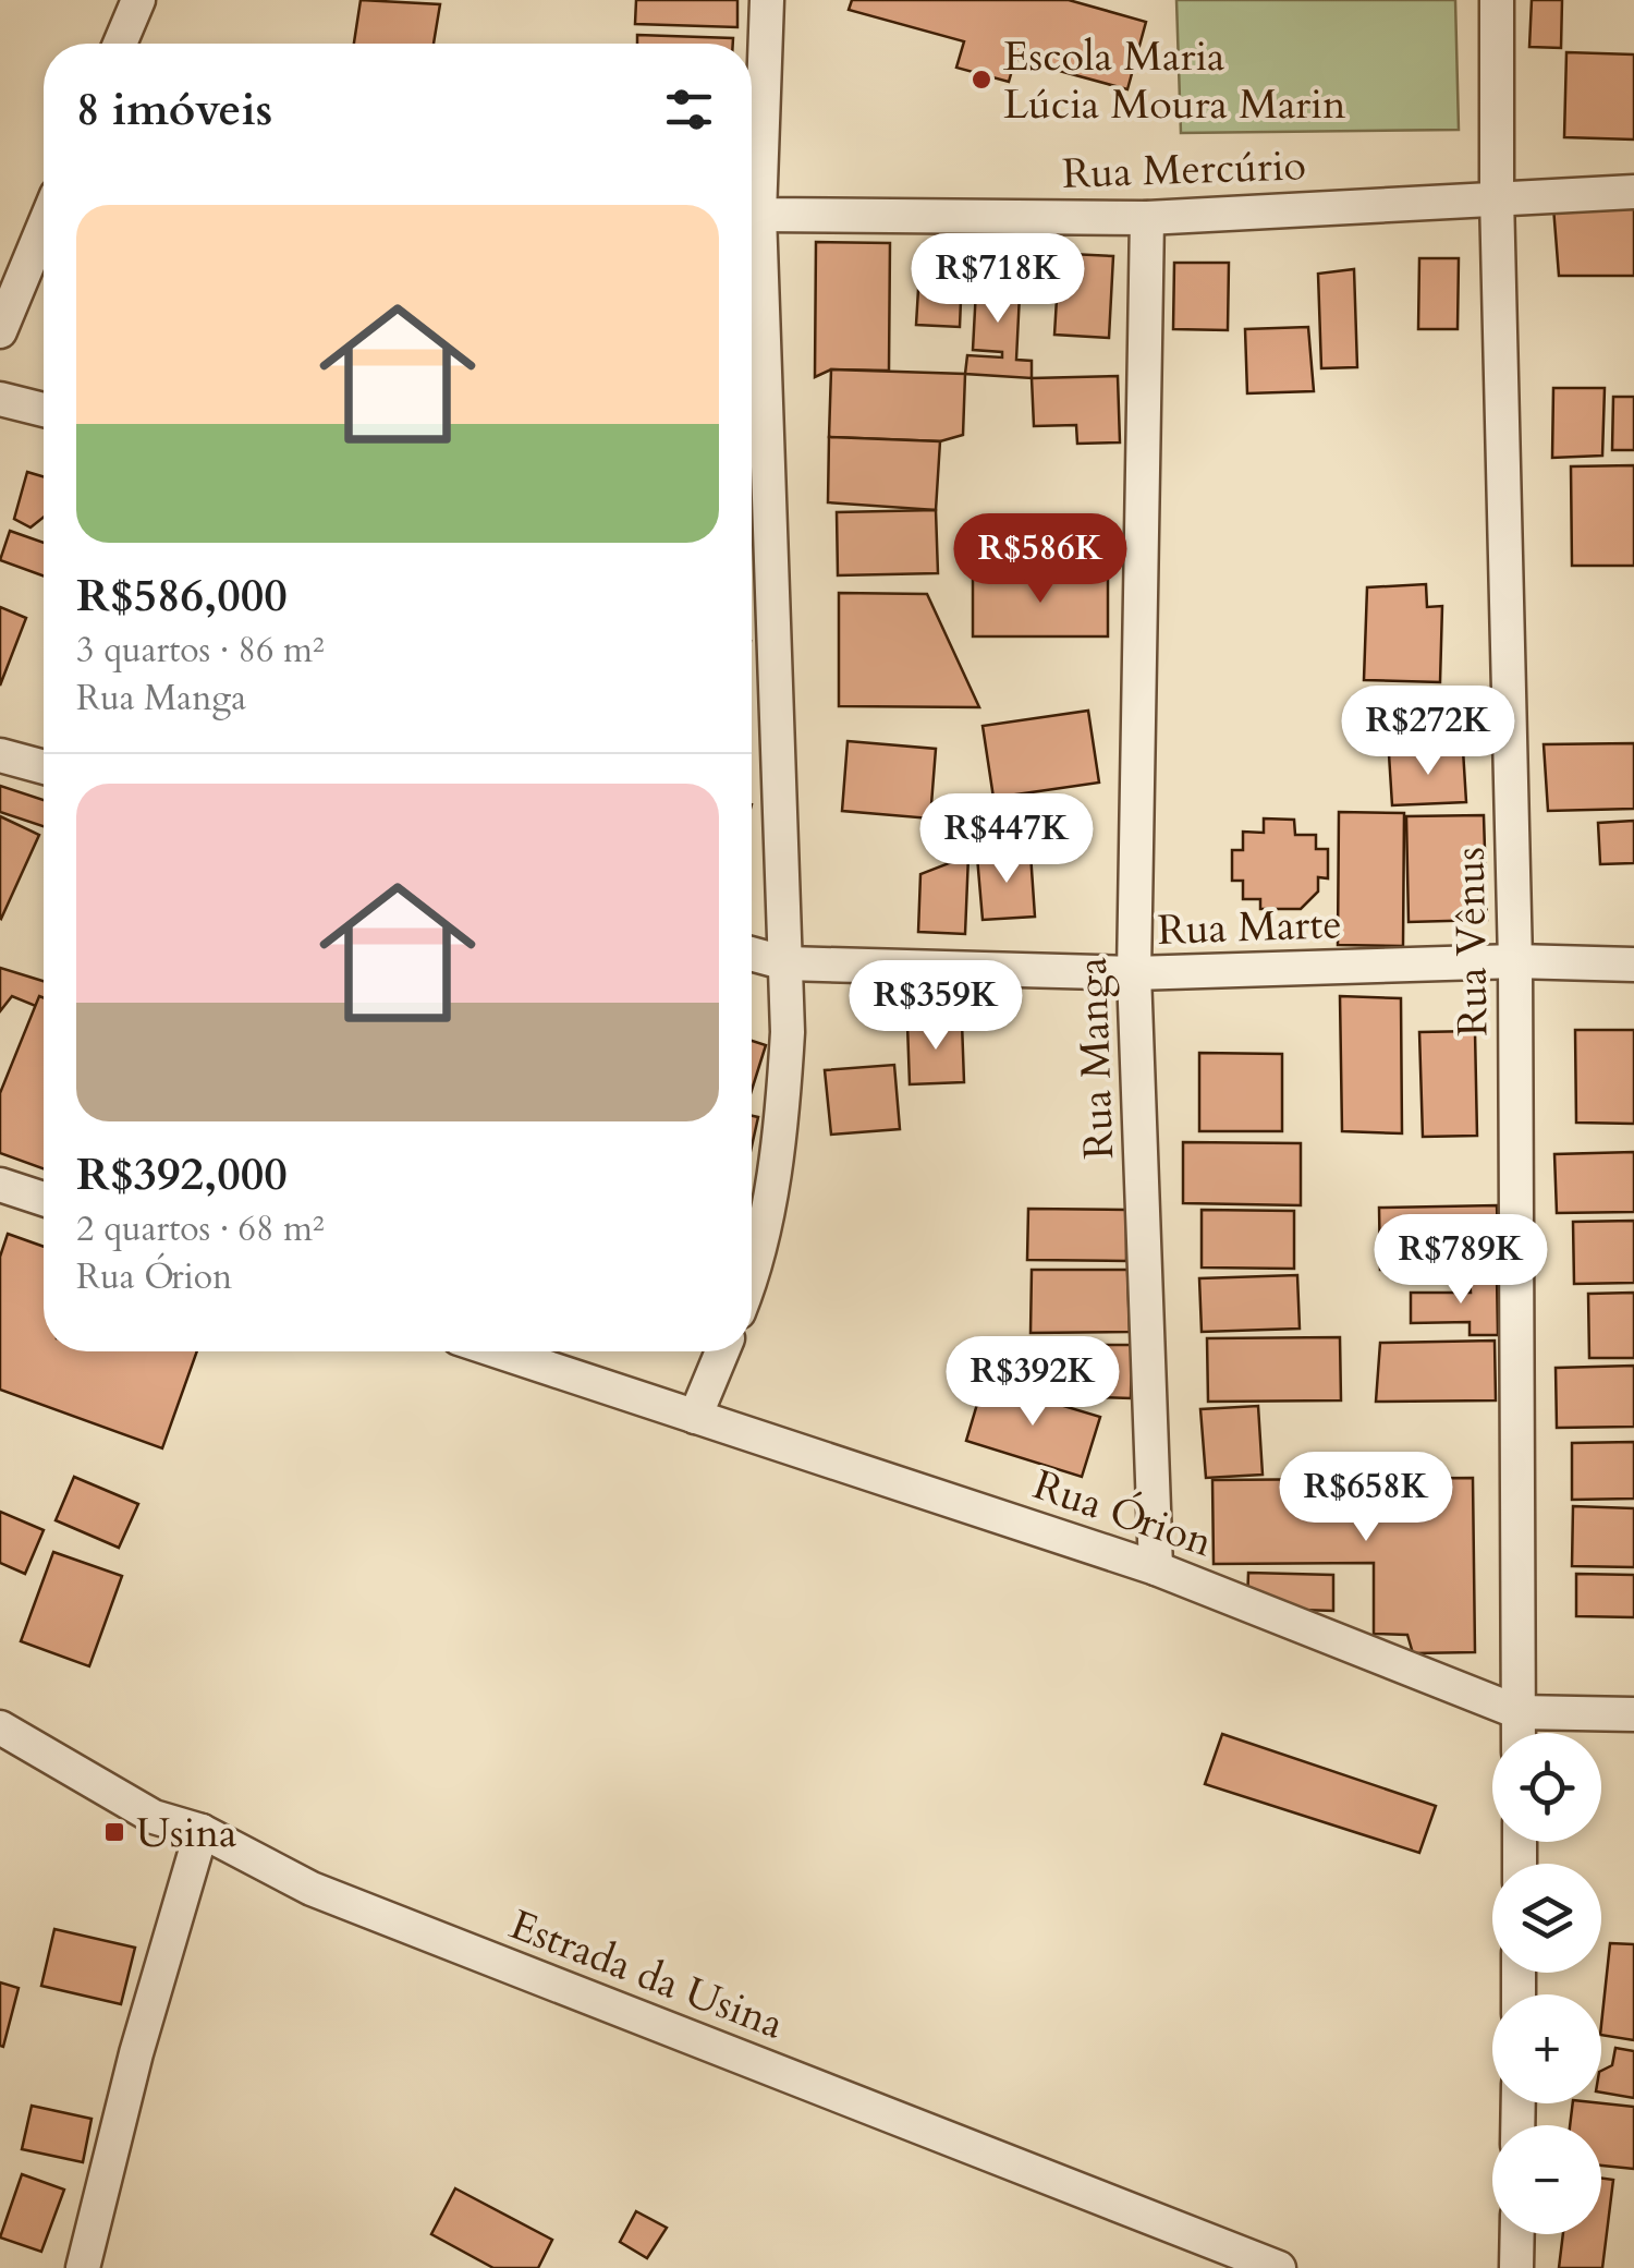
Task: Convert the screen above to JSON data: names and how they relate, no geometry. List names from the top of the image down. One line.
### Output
{"streets":{"street":["Rua Mercúrio","Rua Marte","Rua Vênus","Rua Manga","Rua Órion","Estrada da Usina"]},"crossings":[["Rua Mercúrio","Rua Vênus"],["Rua Mercúrio","Rua Manga"],["Rua Marte","Rua Vênus"],["Rua Marte","Rua Manga"],["Rua Vênus","Rua Órion"],["Rua Manga","Rua Órion"]],"places":{"other":["Escola Maria Lúcia Moura Marin"],"transit":["Usina"]},"page":{"heading":"8 imóveis","list":[{"name":"R$586,000","note":"3 quartos · 86 m² · Rua Manga"},{"name":"R$392,000","note":"2 quartos · 68 m² · Rua Órion"}],"price":["R$718K","R$586K","R$272K","R$447K","R$359K","R$789K","R$392K","R$658K"],"map_buttons":["+","−"]}}
